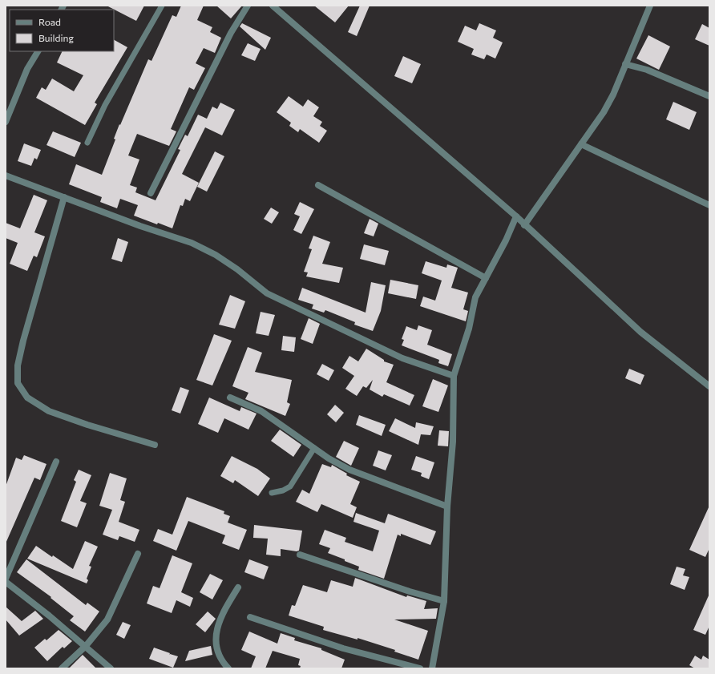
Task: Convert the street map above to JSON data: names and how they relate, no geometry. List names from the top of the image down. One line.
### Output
{"legend":["Road","Building"]}
